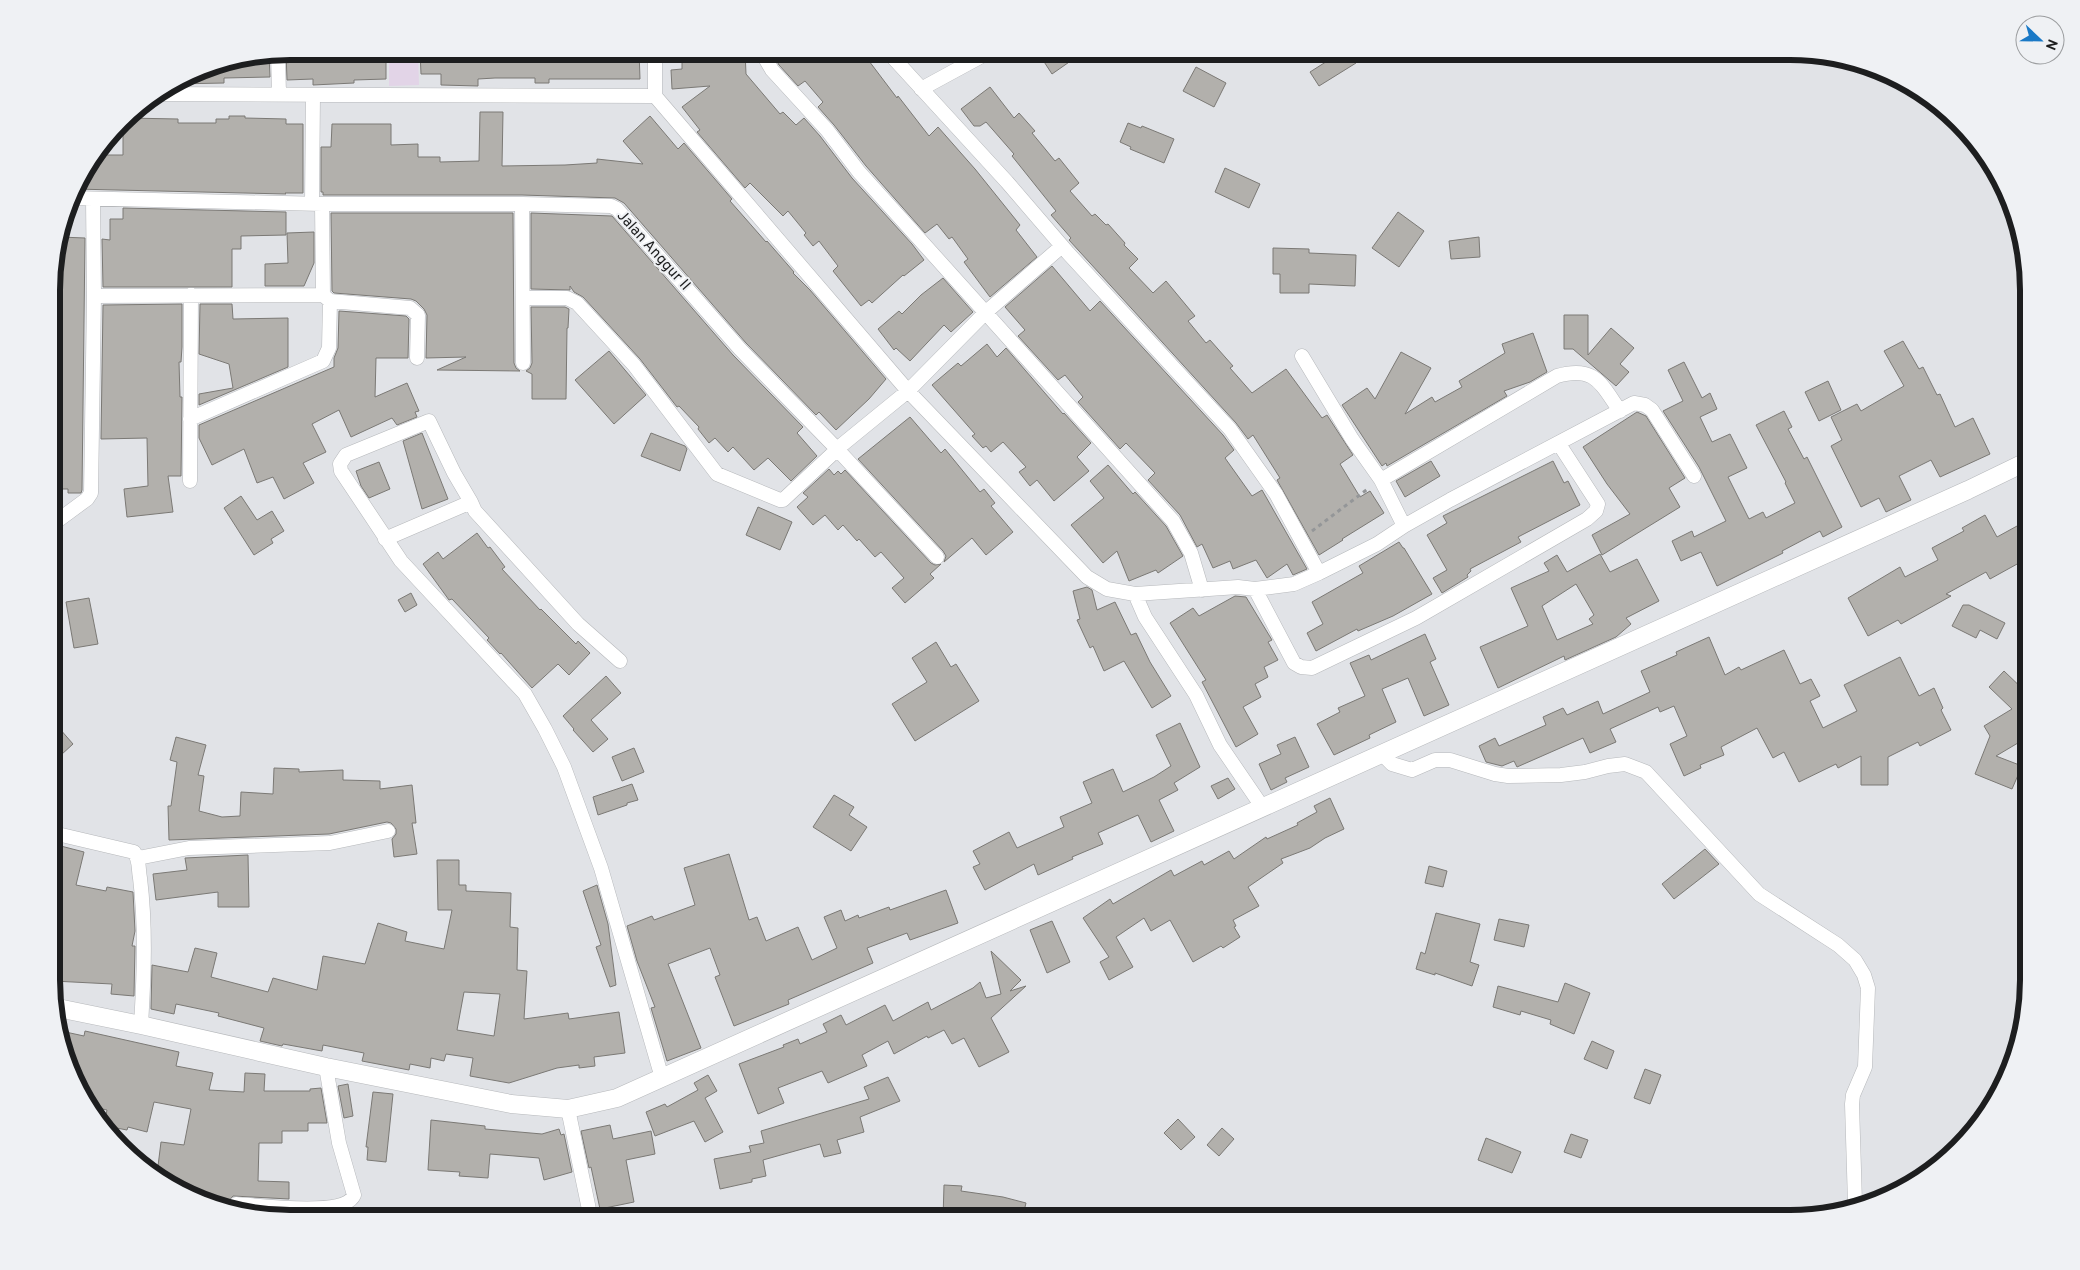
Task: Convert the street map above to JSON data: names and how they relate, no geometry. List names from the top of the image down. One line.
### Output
{"streets":{"street":["Jalan Anggur II"]},"north":"right"}
